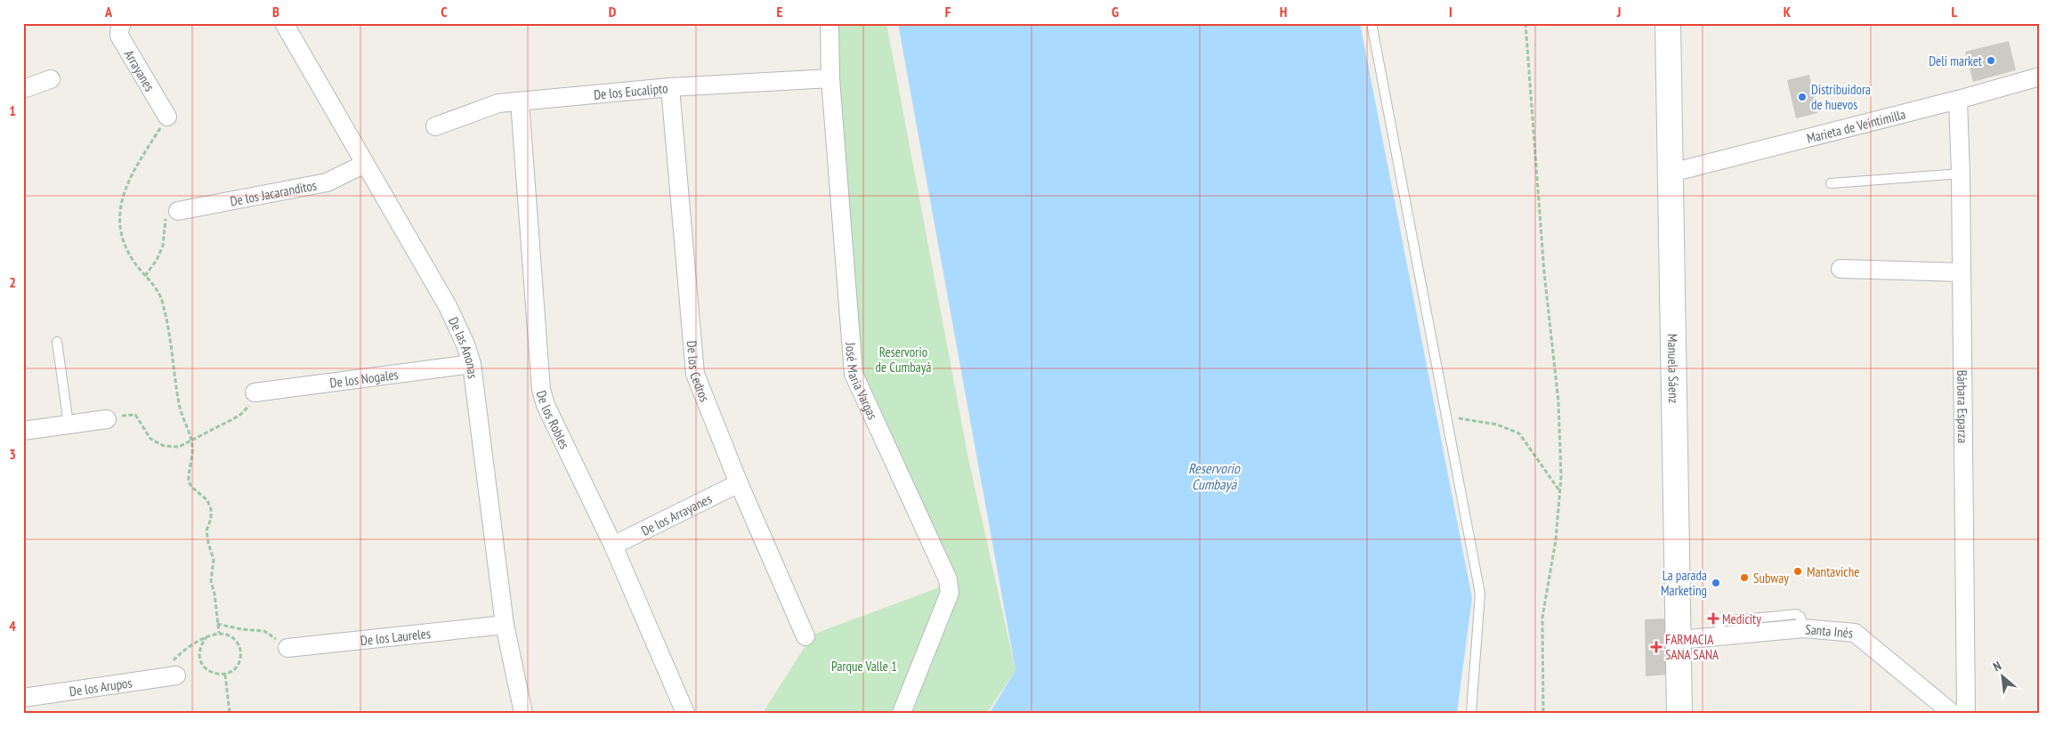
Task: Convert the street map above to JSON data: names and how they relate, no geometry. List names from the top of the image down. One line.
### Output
{"streets":{"street":["Arrayanes","De los Eucalipto","Marieta de Veintimilla","De los Jacaranditos","De las Anonas","Manuela Sáenz","De los Cedros","De los Nogales","José Maria Vargas","Bárbara Esparza","De los Robles","De los Arrayanes","Santa Inés","De los Laureles","De los Arupos"]},"crossings":[["De los Eucalipto","De los Cedros"],["De los Eucalipto","José Maria Vargas"],["De los Eucalipto","De los Robles"],["Marieta de Veintimilla","Manuela Sáenz"],["Marieta de Veintimilla","Bárbara Esparza"],["De los Jacaranditos","De las Anonas"],["De las Anonas","De los Nogales"],["De las Anonas","De los Laureles"],["Manuela Sáenz","Santa Inés"],["De los Cedros","De los Arrayanes"],["De los Robles","De los Arrayanes"]],"water":["Reservorio Cumbayá"],"parks":["Reservorio de Cumbayá","Parque Valle 1"],"places":{"other":["Deli market","Distribuidora de huevos","Mantaviche","Subway","La parada Marketing"],"health":["Medicity","FARMACIA SANA SANA"]},"north":"top left","grid":{"columns":["A","B","C","D","E","F","G","H","I","J","K","L"],"rows":["1","2","3","4"]}}
